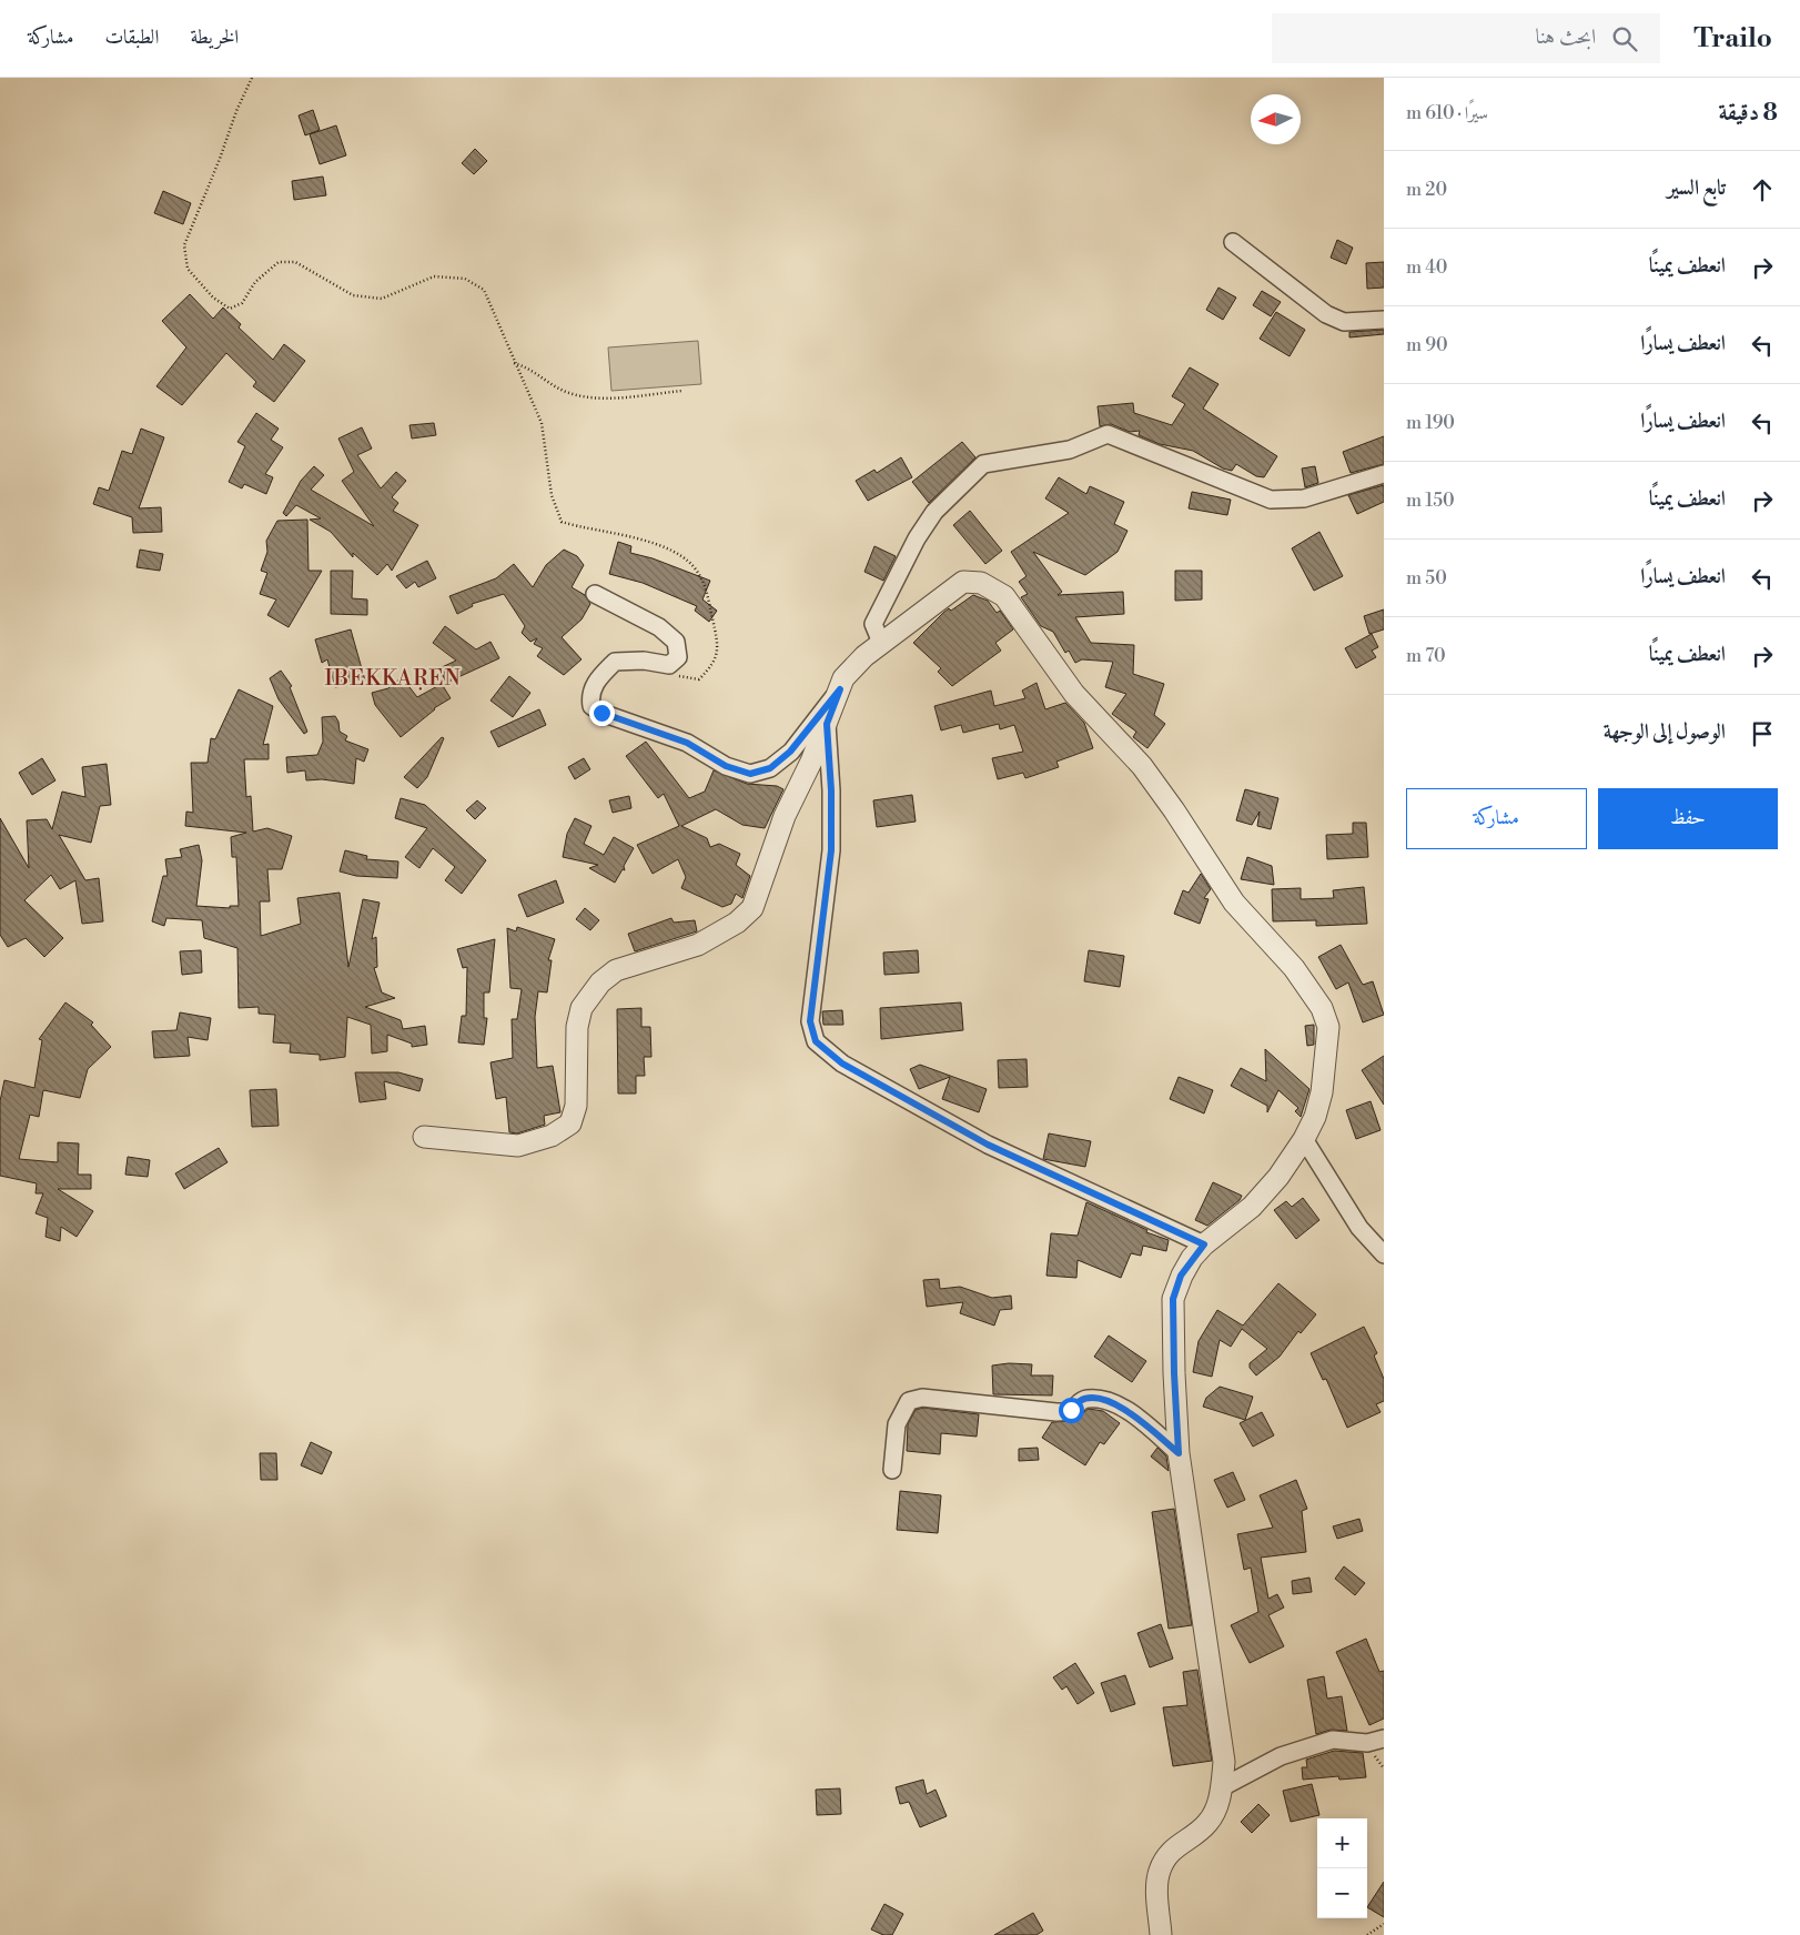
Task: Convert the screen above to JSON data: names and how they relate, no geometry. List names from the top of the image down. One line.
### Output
{"districts":["IBEKKAṚEN"],"north":"left","page":{"header":"Trailo","search":"ابحث هنا","nav":["الخريطة","الطبقات","مشاركة"],"heading":["8 دقيقة","سيرًا · 610 m"],"list":[["تابع السير","20 m"],["انعطف يمينًا","40 m"],["انعطف يسارًا","90 m"],["انعطف يسارًا","190 m"],["انعطف يمينًا","150 m"],["انعطف يسارًا","50 m"],["انعطف يمينًا","70 m"],"الوصول إلى الوجهة"],"buttons":["حفظ","مشاركة"],"map_buttons":["+","−"]}}
